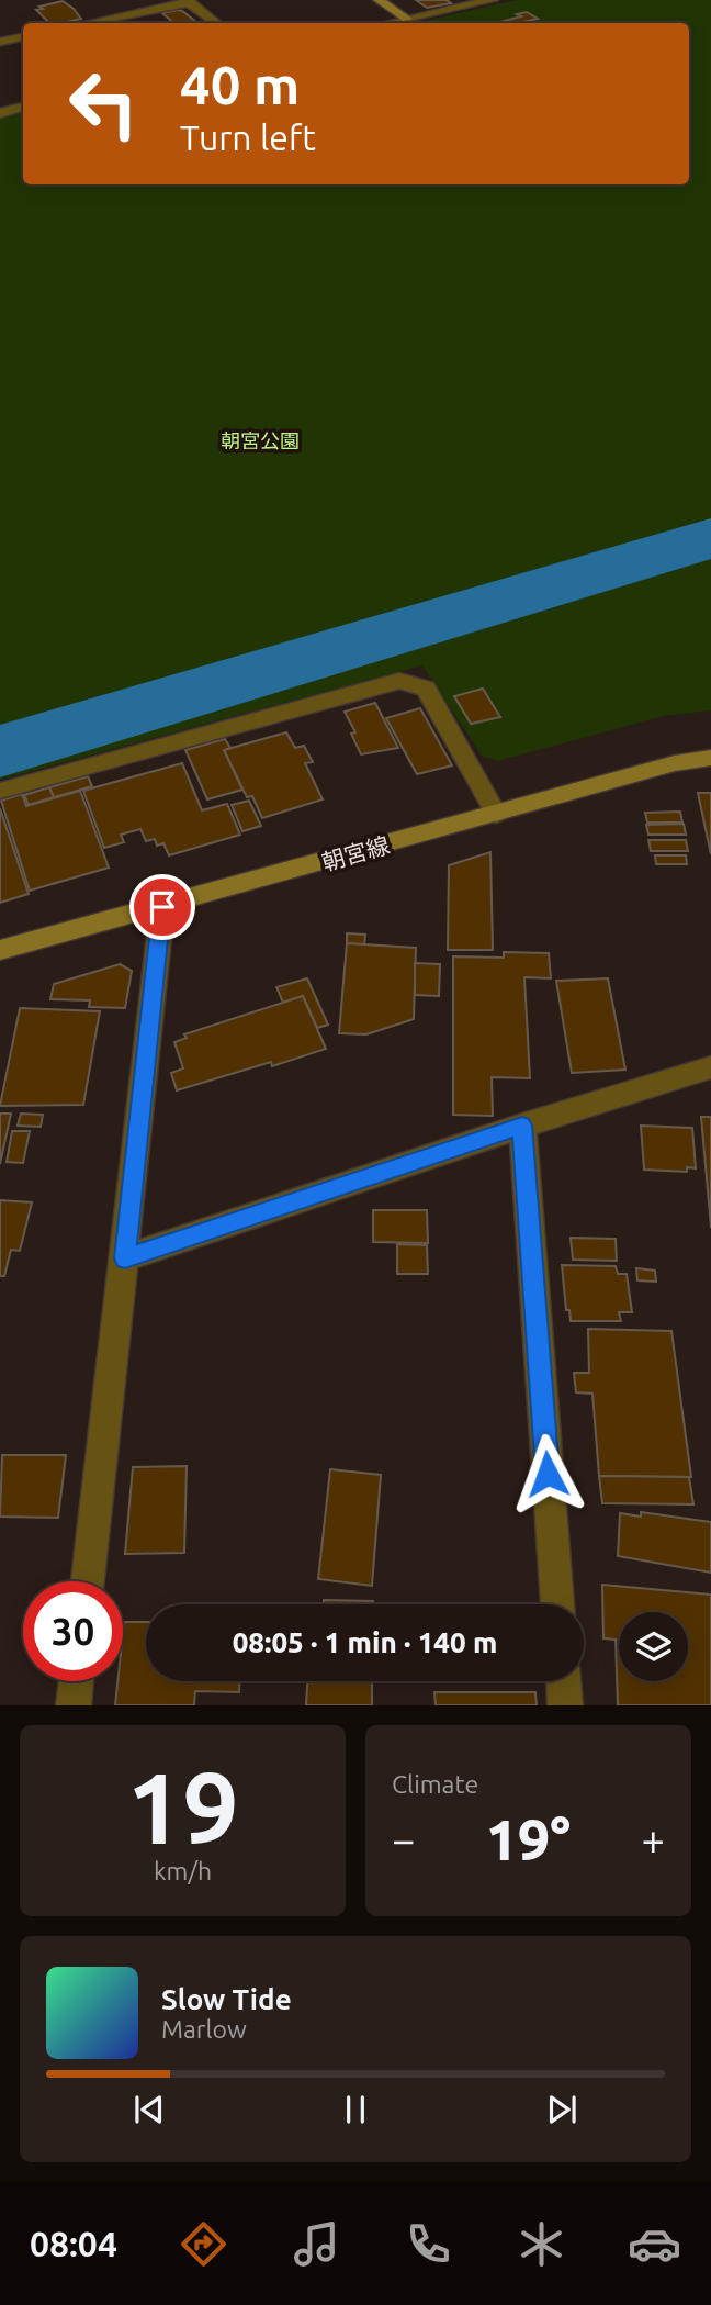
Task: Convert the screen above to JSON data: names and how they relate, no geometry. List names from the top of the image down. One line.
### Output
{"streets":{"street":["朝宮線"]},"parks":["朝宮公園"],"page":{"turn":["40 m","Turn left"],"limit":"30","trip":"08:05 · 1 min · 140 m","tile":[["19","km/h"],"Climate"],"heat":["−","19°","+"],"song":["Slow Tide","Marlow"],"tabs":"08:04"}}
